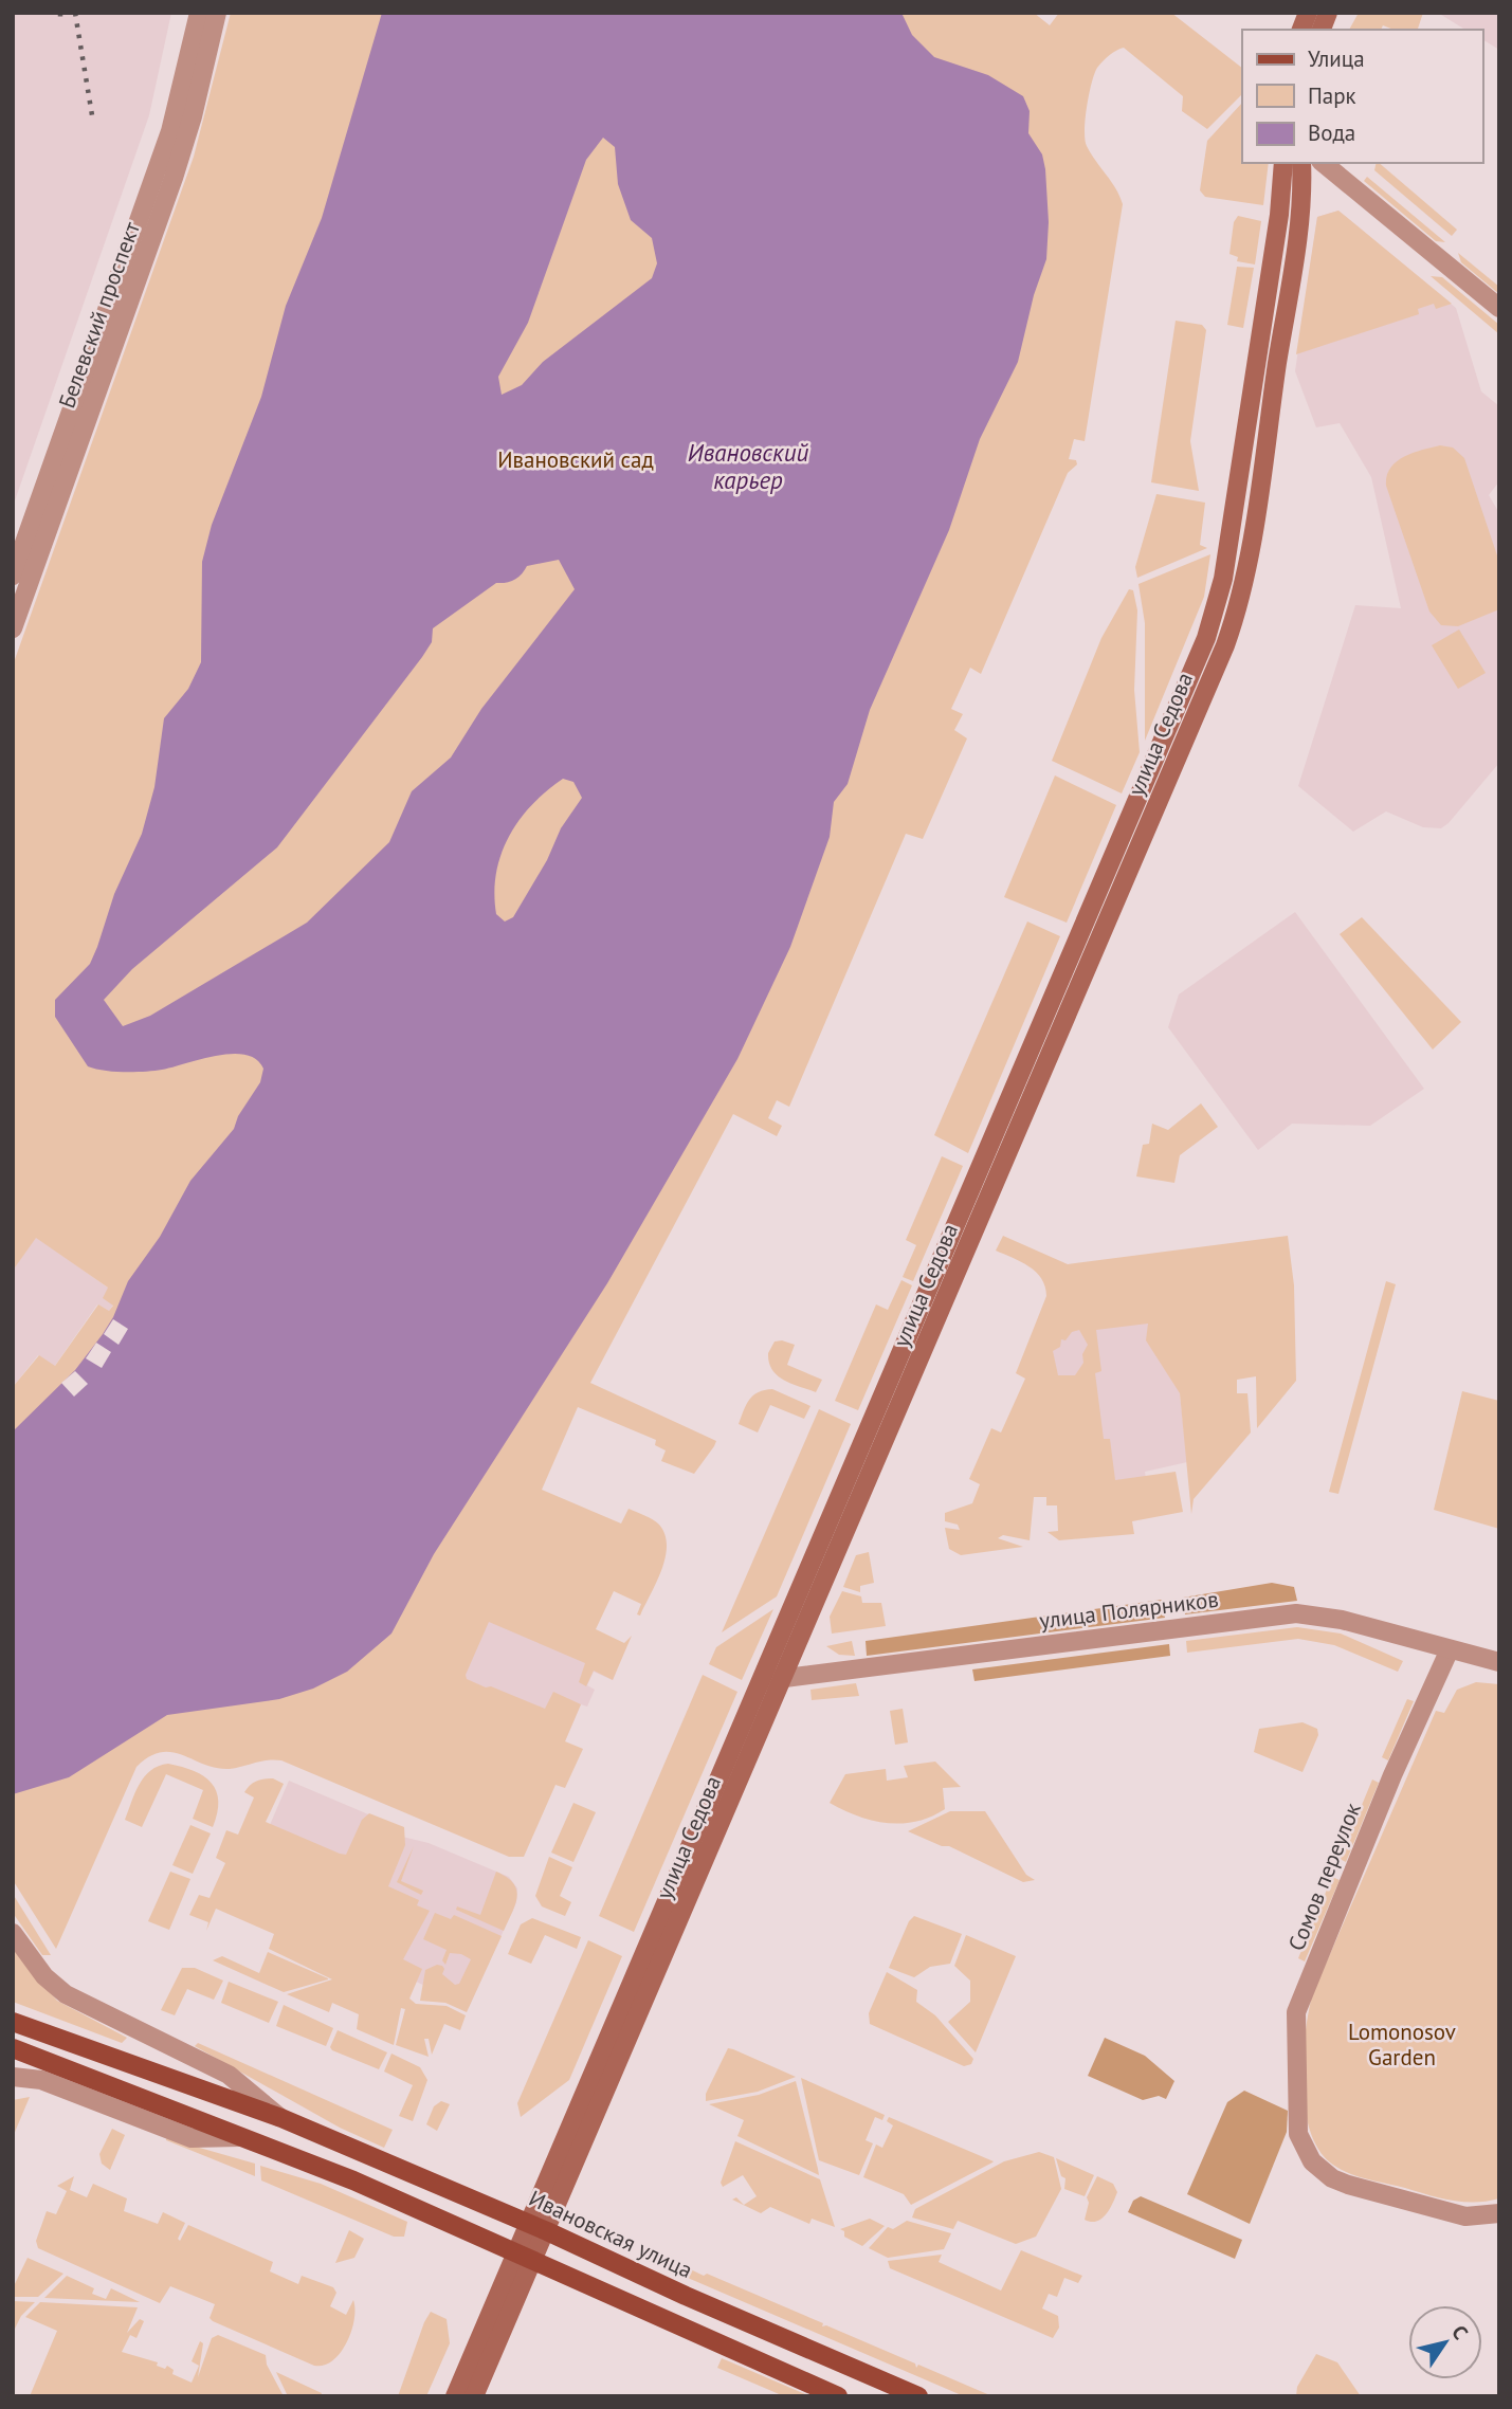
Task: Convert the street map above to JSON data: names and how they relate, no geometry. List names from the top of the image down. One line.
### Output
{"streets":{"main road":["улица Седова","Ивановская улица"],"street":["Белевский проспект","улица Полярников","Сомов переулок"]},"crossings":[["улица Седова","улица Полярников"],["улица Седова","Ивановская улица"],["улица Полярников","Сомов переулок"]],"water":["Ивановский карьер"],"parks":["Ивановский сад","Lomonosov Garden"],"legend":["Улица","Парк","Вода"],"north":"top right"}
